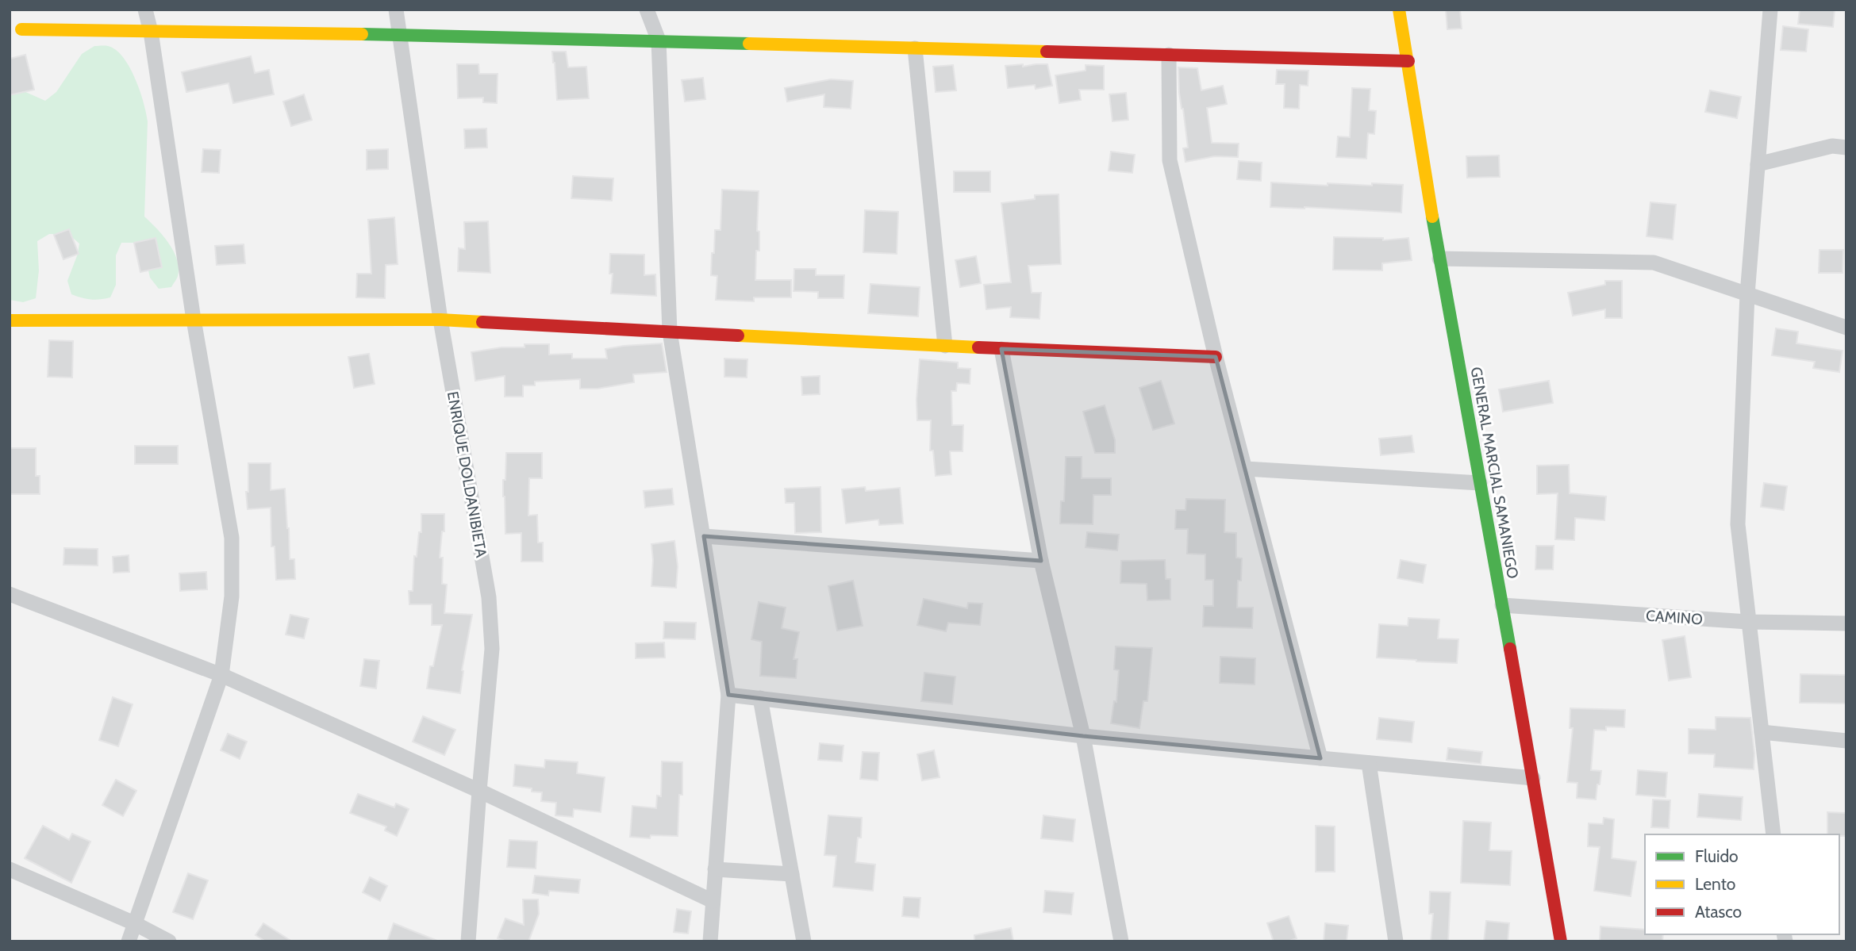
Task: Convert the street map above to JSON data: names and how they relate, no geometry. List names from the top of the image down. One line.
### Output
{"streets":{"street":["GENERAL MARCIAL SAMANIEGO","ENRIQUE DOLDANIBIETA","CAMINO"]},"crossings":[["GENERAL MARCIAL SAMANIEGO","CAMINO"]],"legend":["Fluido","Lento","Atasco"]}
